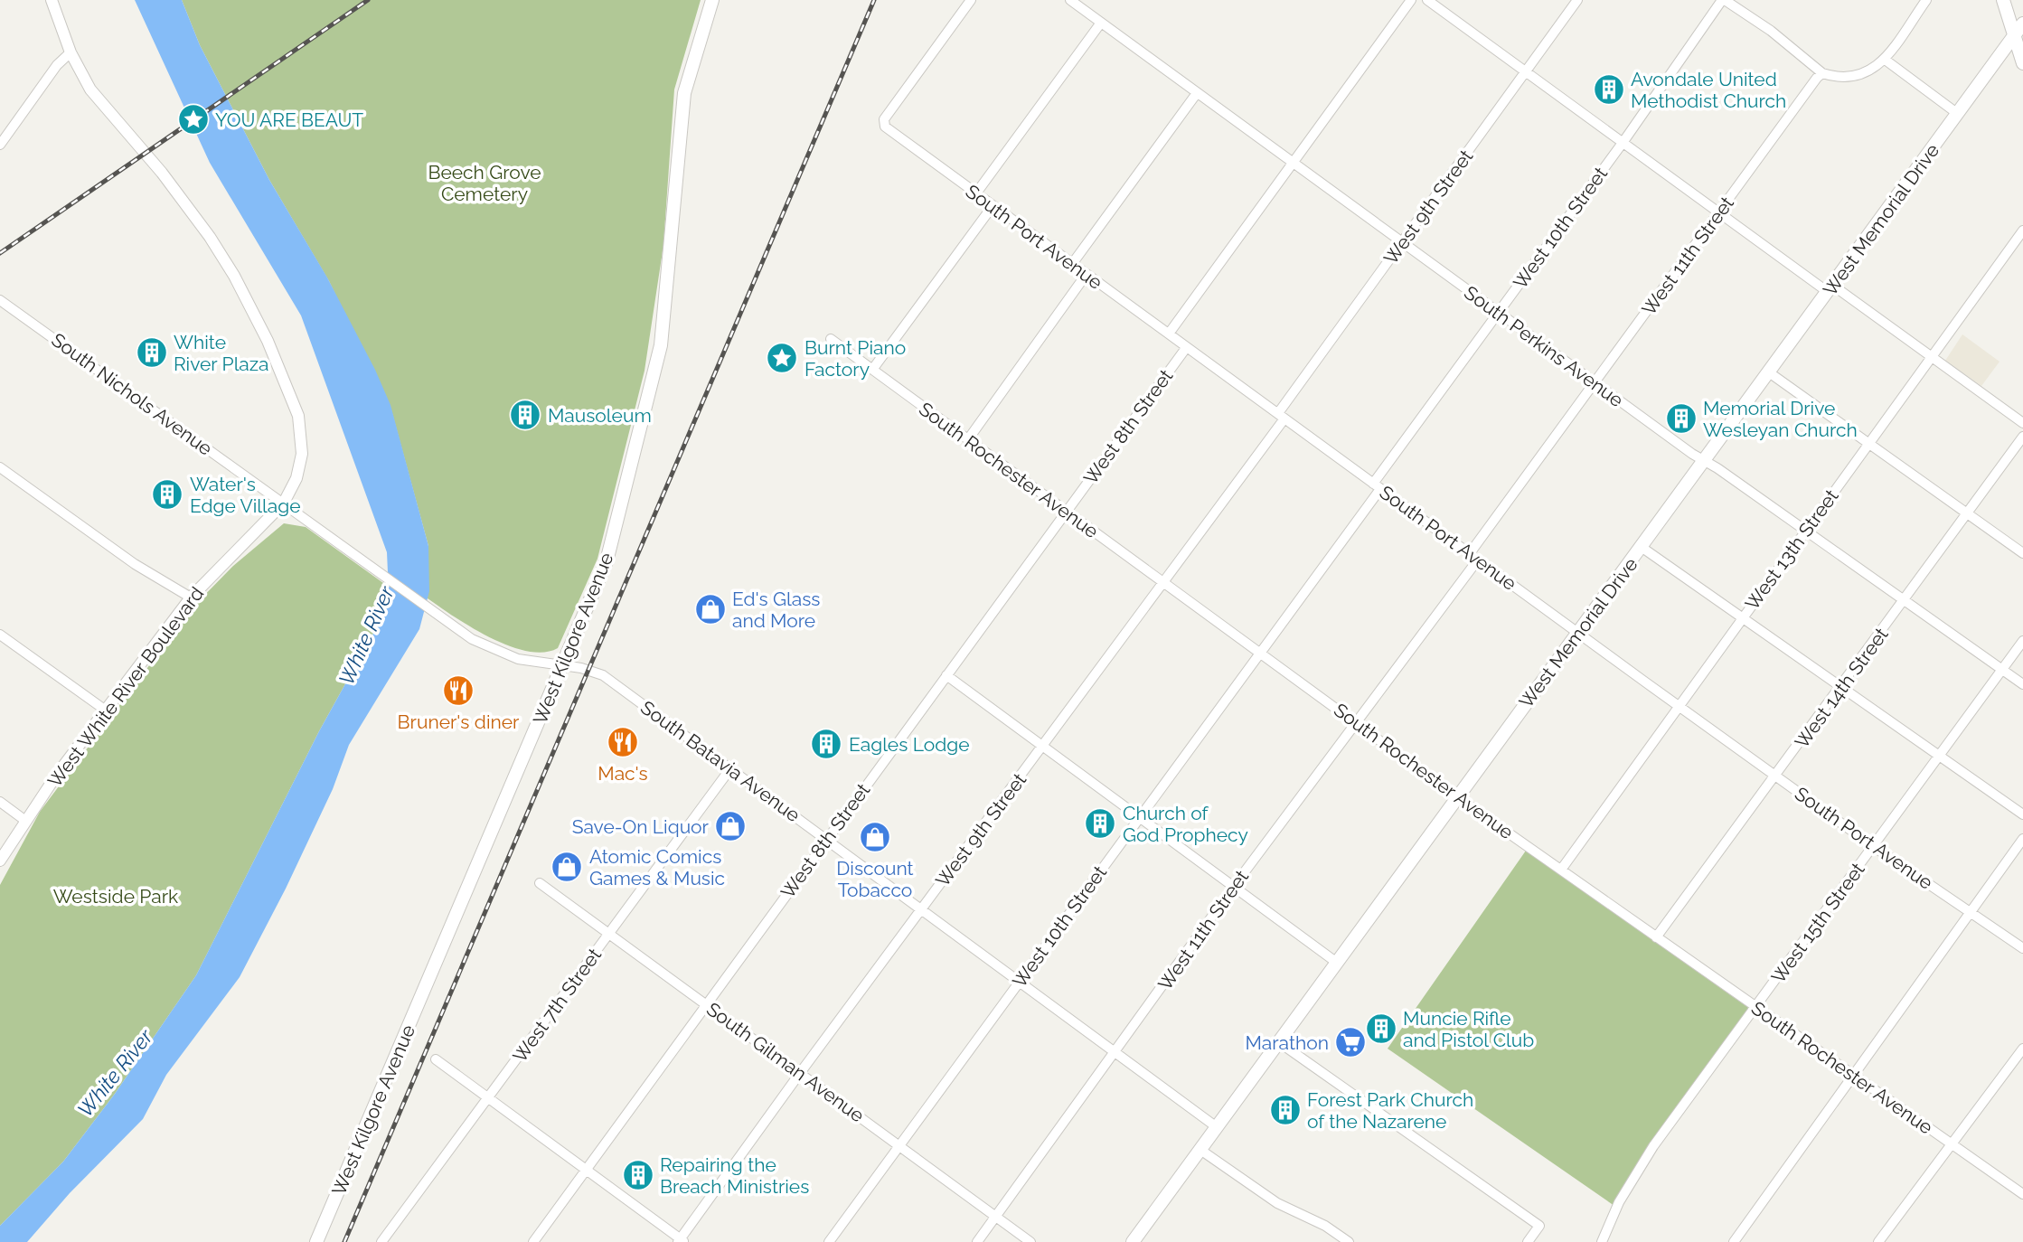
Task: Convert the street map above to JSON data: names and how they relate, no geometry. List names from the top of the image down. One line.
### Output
{"streets":{"main road":["West Memorial Drive","West Kilgore Avenue"],"street":["West 9th Street","West 10th Street","South Port Avenue","West 11th Street","South Perkins Avenue","South Nichols Avenue","West 8th Street","South Rochester Avenue","West 13th Street","West White River Boulevard","West 14th Street","South Batavia Avenue","West 15th Street","West 7th Street","South Gilman Avenue"]},"crossings":[["West 9th Street","South Port Avenue"],["West 9th Street","South Perkins Avenue"],["West 9th Street","South Rochester Avenue"],["West 9th Street","South Batavia Avenue"],["West 9th Street","South Gilman Avenue"],["West Memorial Drive","South Port Avenue"],["West Memorial Drive","South Perkins Avenue"],["West Memorial Drive","South Rochester Avenue"],["West Memorial Drive","South Batavia Avenue"],["West 10th Street","South Port Avenue"],["West 10th Street","South Perkins Avenue"],["West 10th Street","South Rochester Avenue"],["West 10th Street","South Batavia Avenue"],["West 10th Street","South Gilman Avenue"],["South Port Avenue","West 11th Street"],["South Port Avenue","West 8th Street"],["South Port Avenue","West 13th Street"],["South Port Avenue","West 14th Street"],["South Port Avenue","West 15th Street"],["West 11th Street","South Perkins Avenue"],["West 11th Street","South Rochester Avenue"],["West 11th Street","South Batavia Avenue"],["West 11th Street","South Gilman Avenue"],["South Perkins Avenue","West 13th Street"],["South Perkins Avenue","West 14th Street"],["South Perkins Avenue","West 15th Street"],["South Nichols Avenue","West Kilgore Avenue"],["South Nichols Avenue","West White River Boulevard"],["South Nichols Avenue","South Batavia Avenue"],["West 8th Street","South Rochester Avenue"],["West 8th Street","South Batavia Avenue"],["West 8th Street","South Gilman Avenue"],["South Rochester Avenue","West 13th Street"],["South Rochester Avenue","West 14th Street"],["South Rochester Avenue","West 15th Street"],["South Batavia Avenue","West 7th Street"],["West 7th Street","South Gilman Avenue"]],"water":["White River"],"parks":["Beech Grove Cemetery","Westside Park"],"places":{"building":["Avondale United Methodist Church","White River Plaza","Mausoleum","Memorial Drive Wesleyan Church","Water's Edge Village","Eagles Lodge","Church of God Prophecy","Muncie Rifle and Pistol Club","Forest Park Church of the Nazarene","Repairing the Breach Ministries"],"place":["YOU ARE BEAUT","Burnt Piano Factory"],"shop":["Ed's Glass and More","Save-On Liquor","Discount Tobacco","Atomic Comics Games & Music"],"restaurant":["Bruner's diner","Mac's"],"supermarket":["Marathon"]}}
